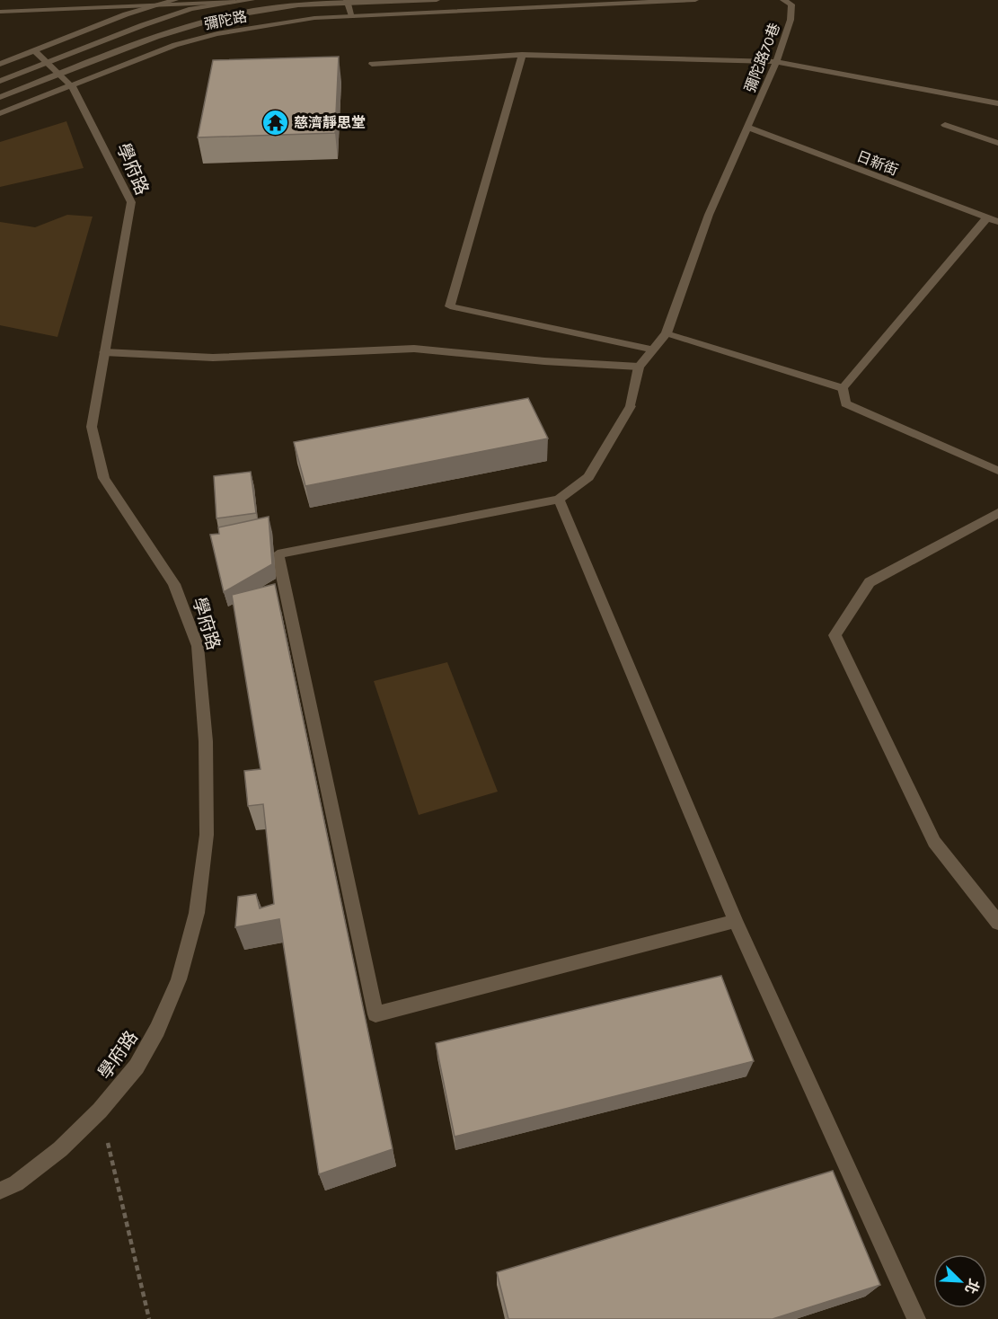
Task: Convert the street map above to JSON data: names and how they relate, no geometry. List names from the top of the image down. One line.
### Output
{"streets":{"street":["彌陀路","彌陀路70巷","日新街","學府路"]},"crossings":[["彌陀路","學府路"],["彌陀路70巷","日新街"]],"places":{"temple":["慈濟靜思堂"]},"north":"bottom right"}
